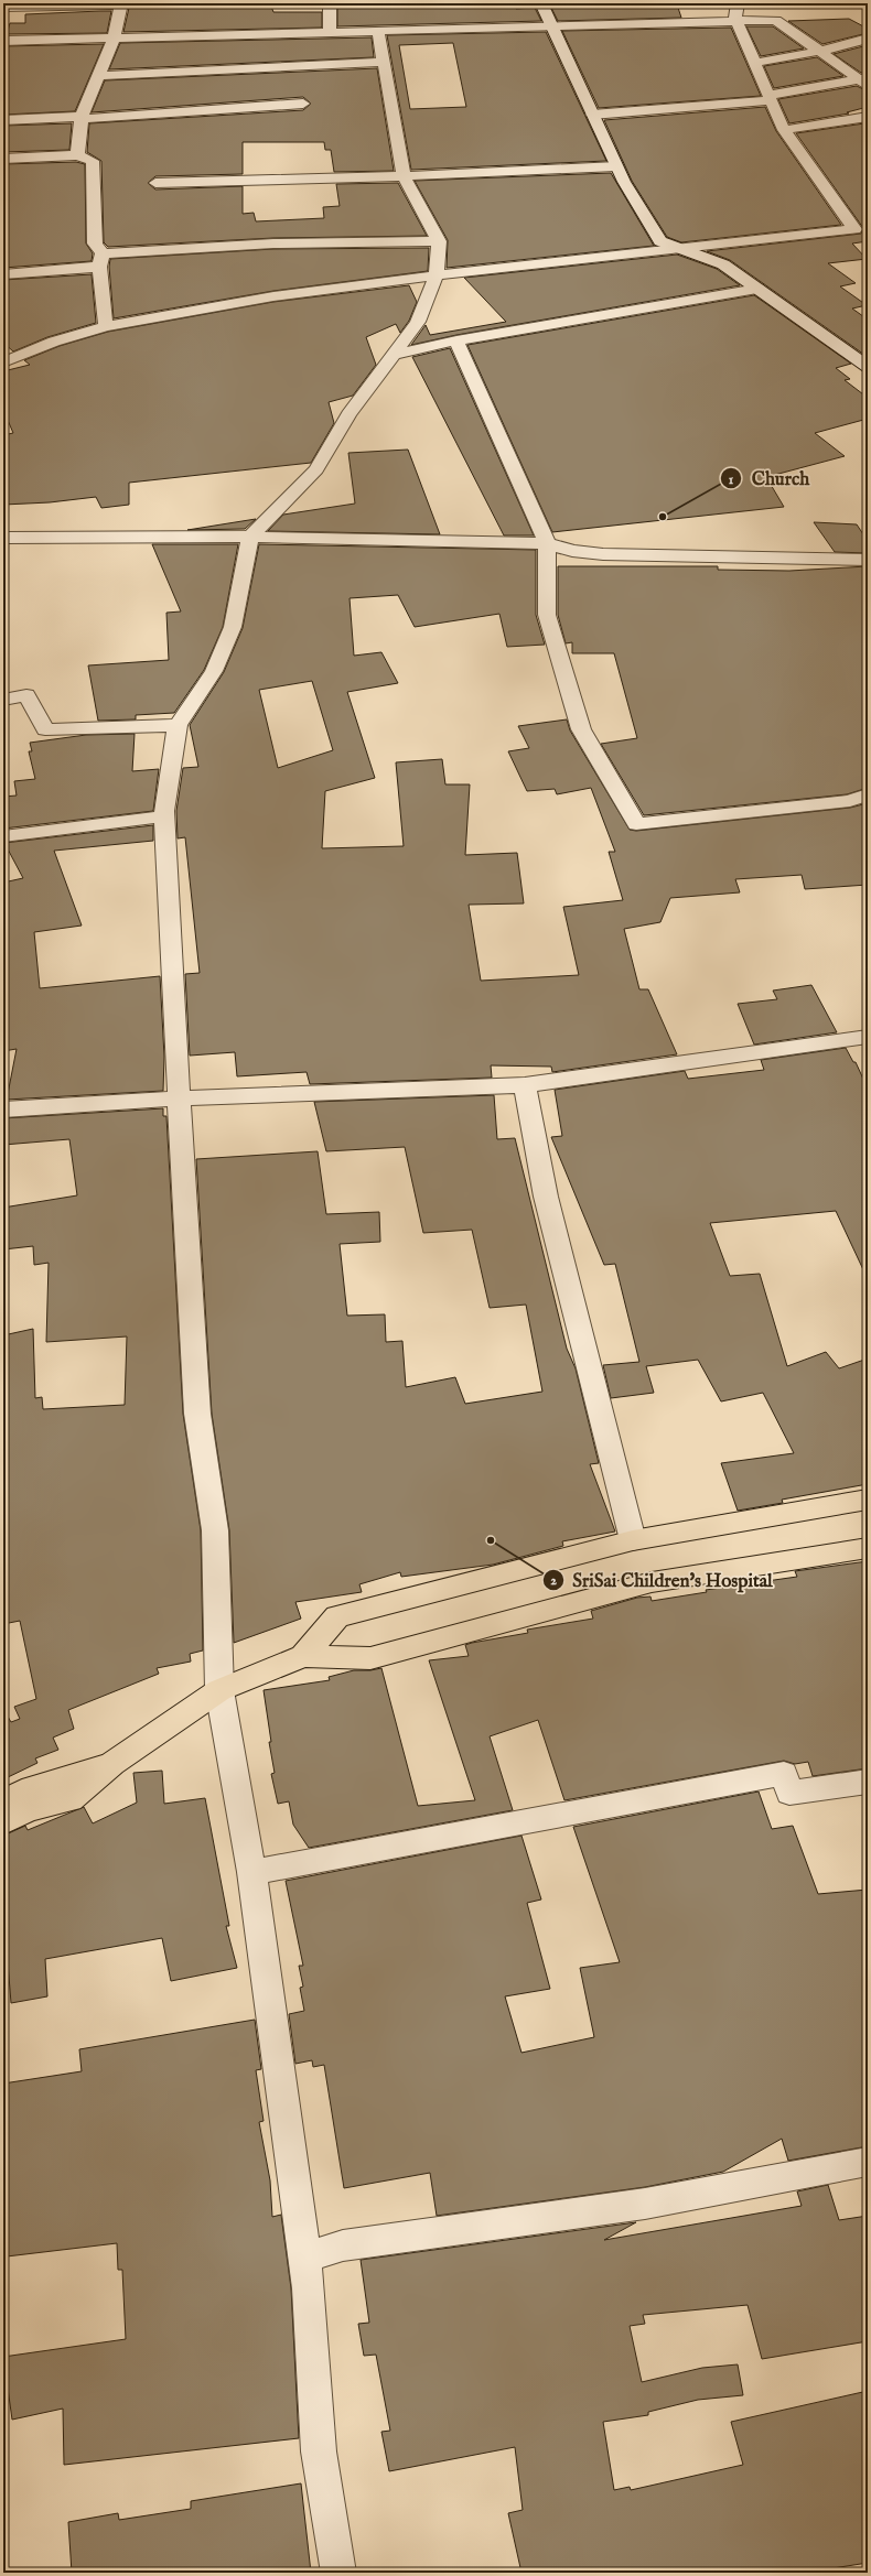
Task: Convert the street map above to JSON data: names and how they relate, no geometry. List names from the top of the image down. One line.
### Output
{"places":["Church","SriSai Children's Hospital"]}
